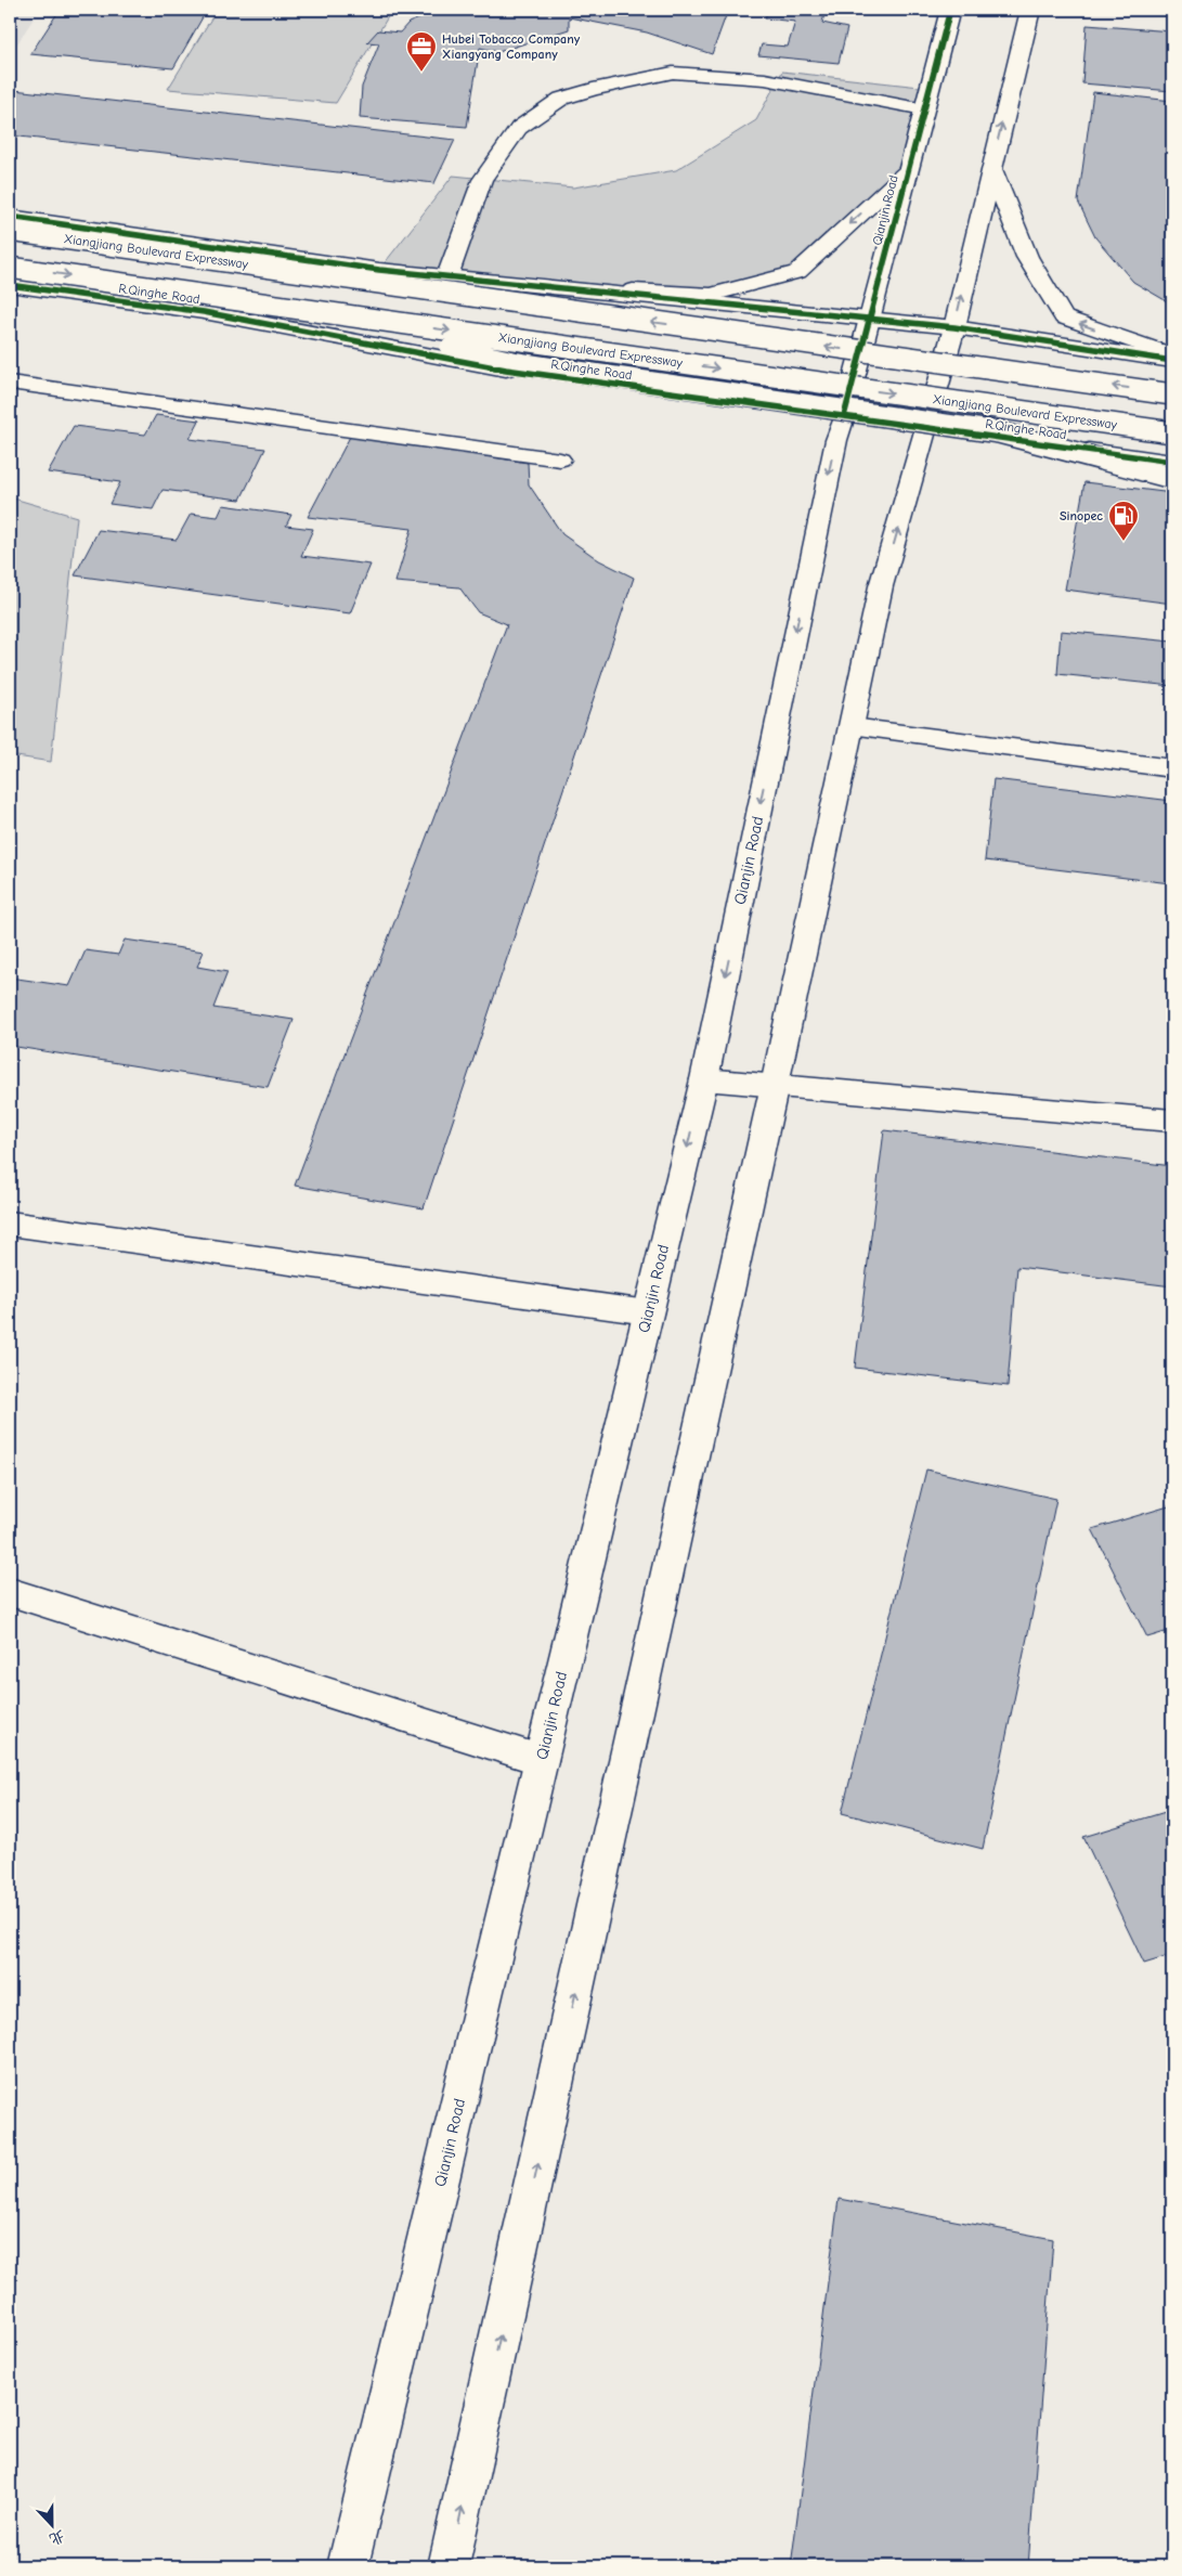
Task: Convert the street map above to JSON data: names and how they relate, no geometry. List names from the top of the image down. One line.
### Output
{"streets":{"main road":["Qianjin Road","Xiangjiang Boulevard Expressway","R.Qinghe Road"]},"crossings":[["Qianjin Road","R.Qinghe Road"]],"places":{"office":["Hubei Tobacco Company Xiangyang Company"],"fuel station":["Sinopec"]},"north":"bottom"}
